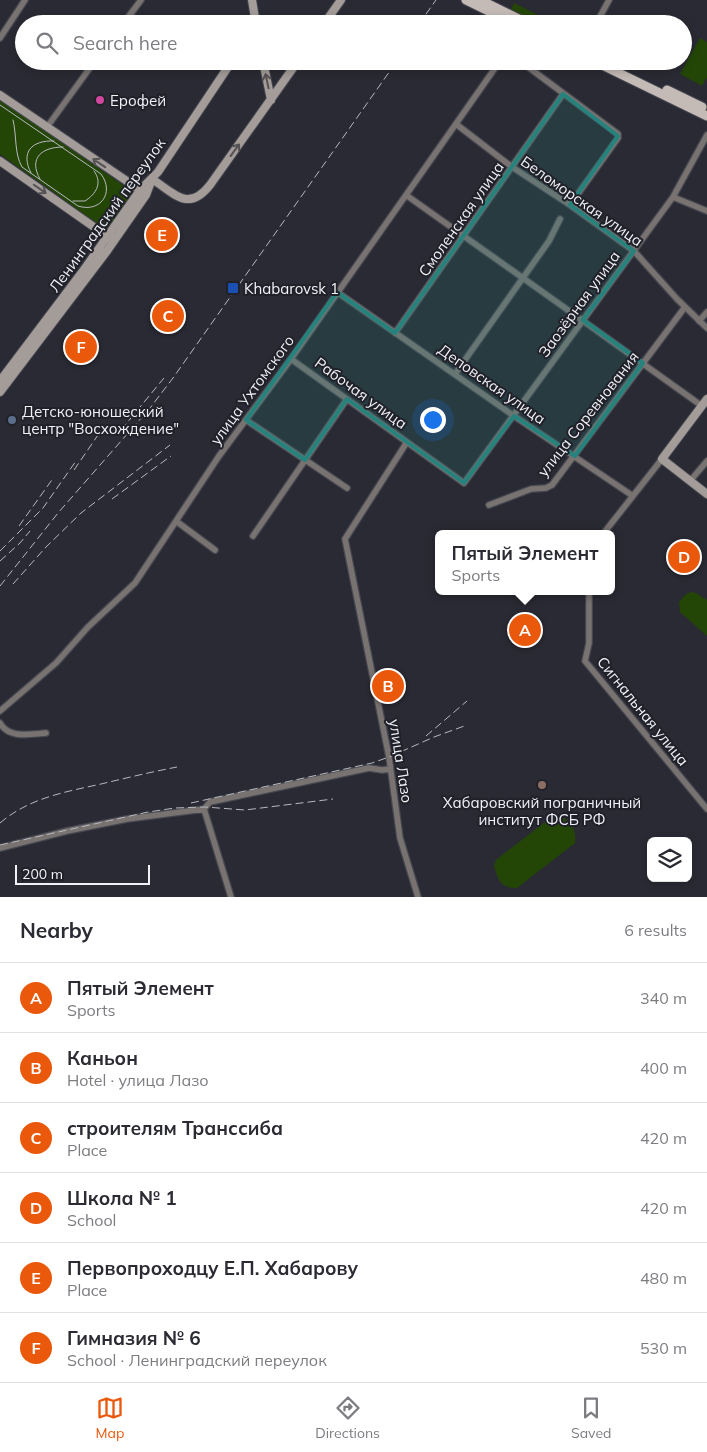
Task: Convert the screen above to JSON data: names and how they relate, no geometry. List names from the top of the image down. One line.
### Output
{"streets":{"street":["Беломорская улица","Ленинградский переулок","Смоленская улица","Заозёрная улица","Деповская улица","улица Ухтомского","Рабочая улица","улица Соревнования","Сигнальная улица","улица Лазо"]},"crossings":[["Беломорская улица","Смоленская улица"],["Беломорская улица","Заозёрная улица"],["Беломорская улица","улица Ухтомского"],["Беломорская улица","улица Соревнования"],["Смоленская улица","Деповская улица"],["Заозёрная улица","Деповская улица"],["Заозёрная улица","Рабочая улица"],["Деповская улица","улица Ухтомского"],["Деповская улица","улица Соревнования"],["улица Ухтомского","Рабочая улица"],["Рабочая улица","улица Лазо"]],"places":{"other":["Ерофей","Детско-юношеский центр \"Восхождение\"","Хабаровский пограничный институт ФСБ РФ"],"transit":["Khabarovsk 1"]},"scale_bar":"200 m","page":{"search":"Search here","pins":["E","C","F","D","A","B"],"popup":["Пятый Элемент","Sports"],"scale":"200 m","heading":["Nearby","6 results"],"list":[{"mark":"A","name":"Пятый Элемент","note":"Sports","value":"340 m"},{"mark":"B","name":"Каньон","note":"Hotel · улица Лазо","value":"400 m"},{"mark":"C","name":"строителям Транссиба","note":"Place","value":"420 m"},{"mark":"D","name":"Школа № 1","note":"School","value":"420 m"},{"mark":"E","name":"Первопроходцу Е.П. Хабарову","note":"Place","value":"480 m"},{"mark":"F","name":"Гимназия № 6","note":"School · Ленинградский переулок","value":"530 m"}],"nav":["Map","Directions","Saved"]}}
